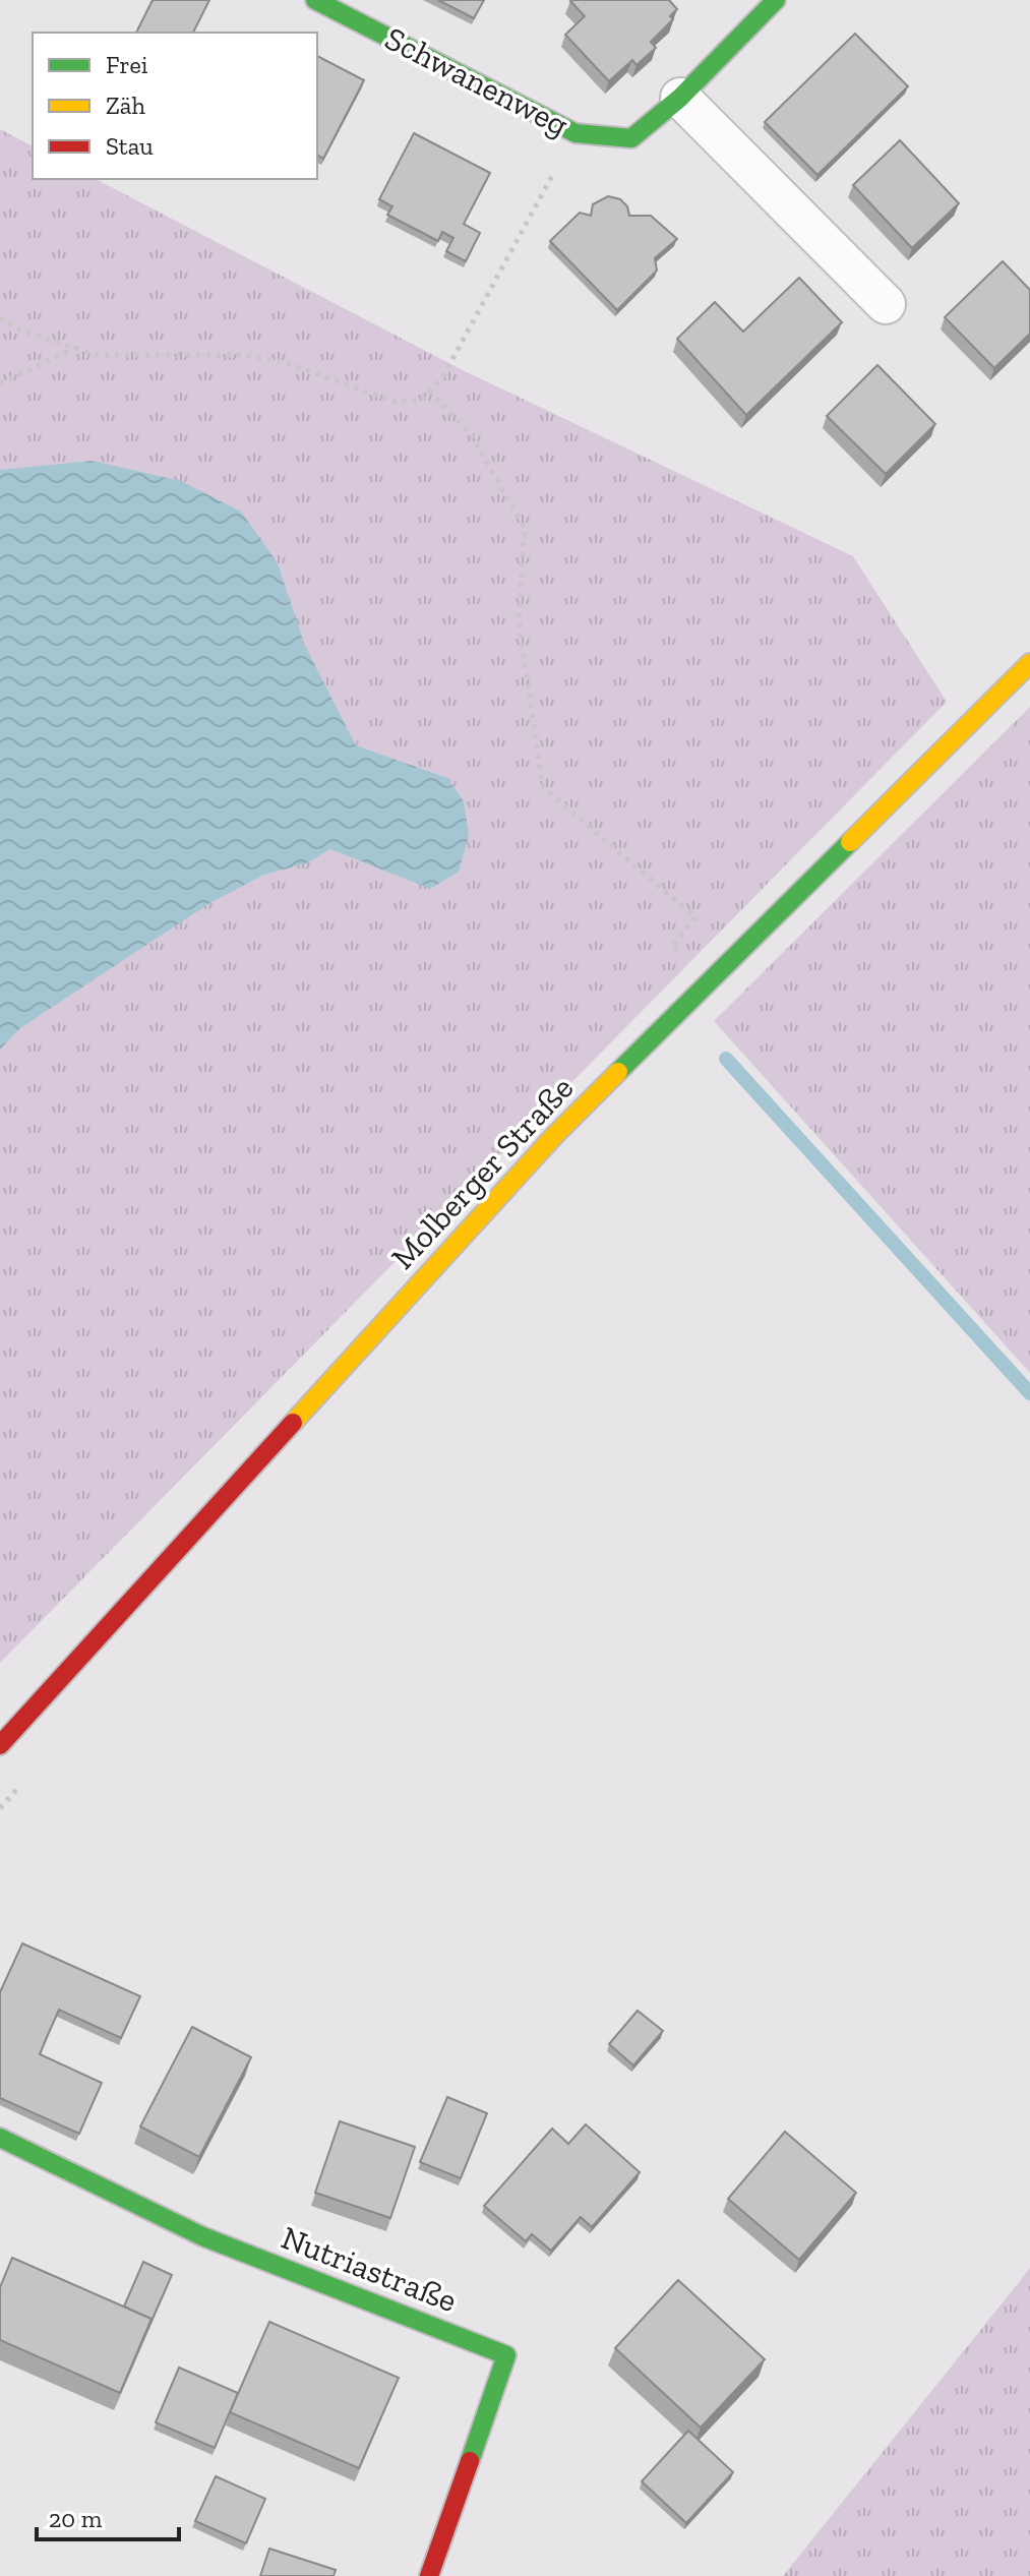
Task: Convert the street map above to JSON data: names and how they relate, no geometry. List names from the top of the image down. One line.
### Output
{"streets":{"main road":["Schwanenweg","Molberger Straße","Nutriastraße"]},"legend":["Frei","Zäh","Stau"],"scale_bar":"20 m"}
